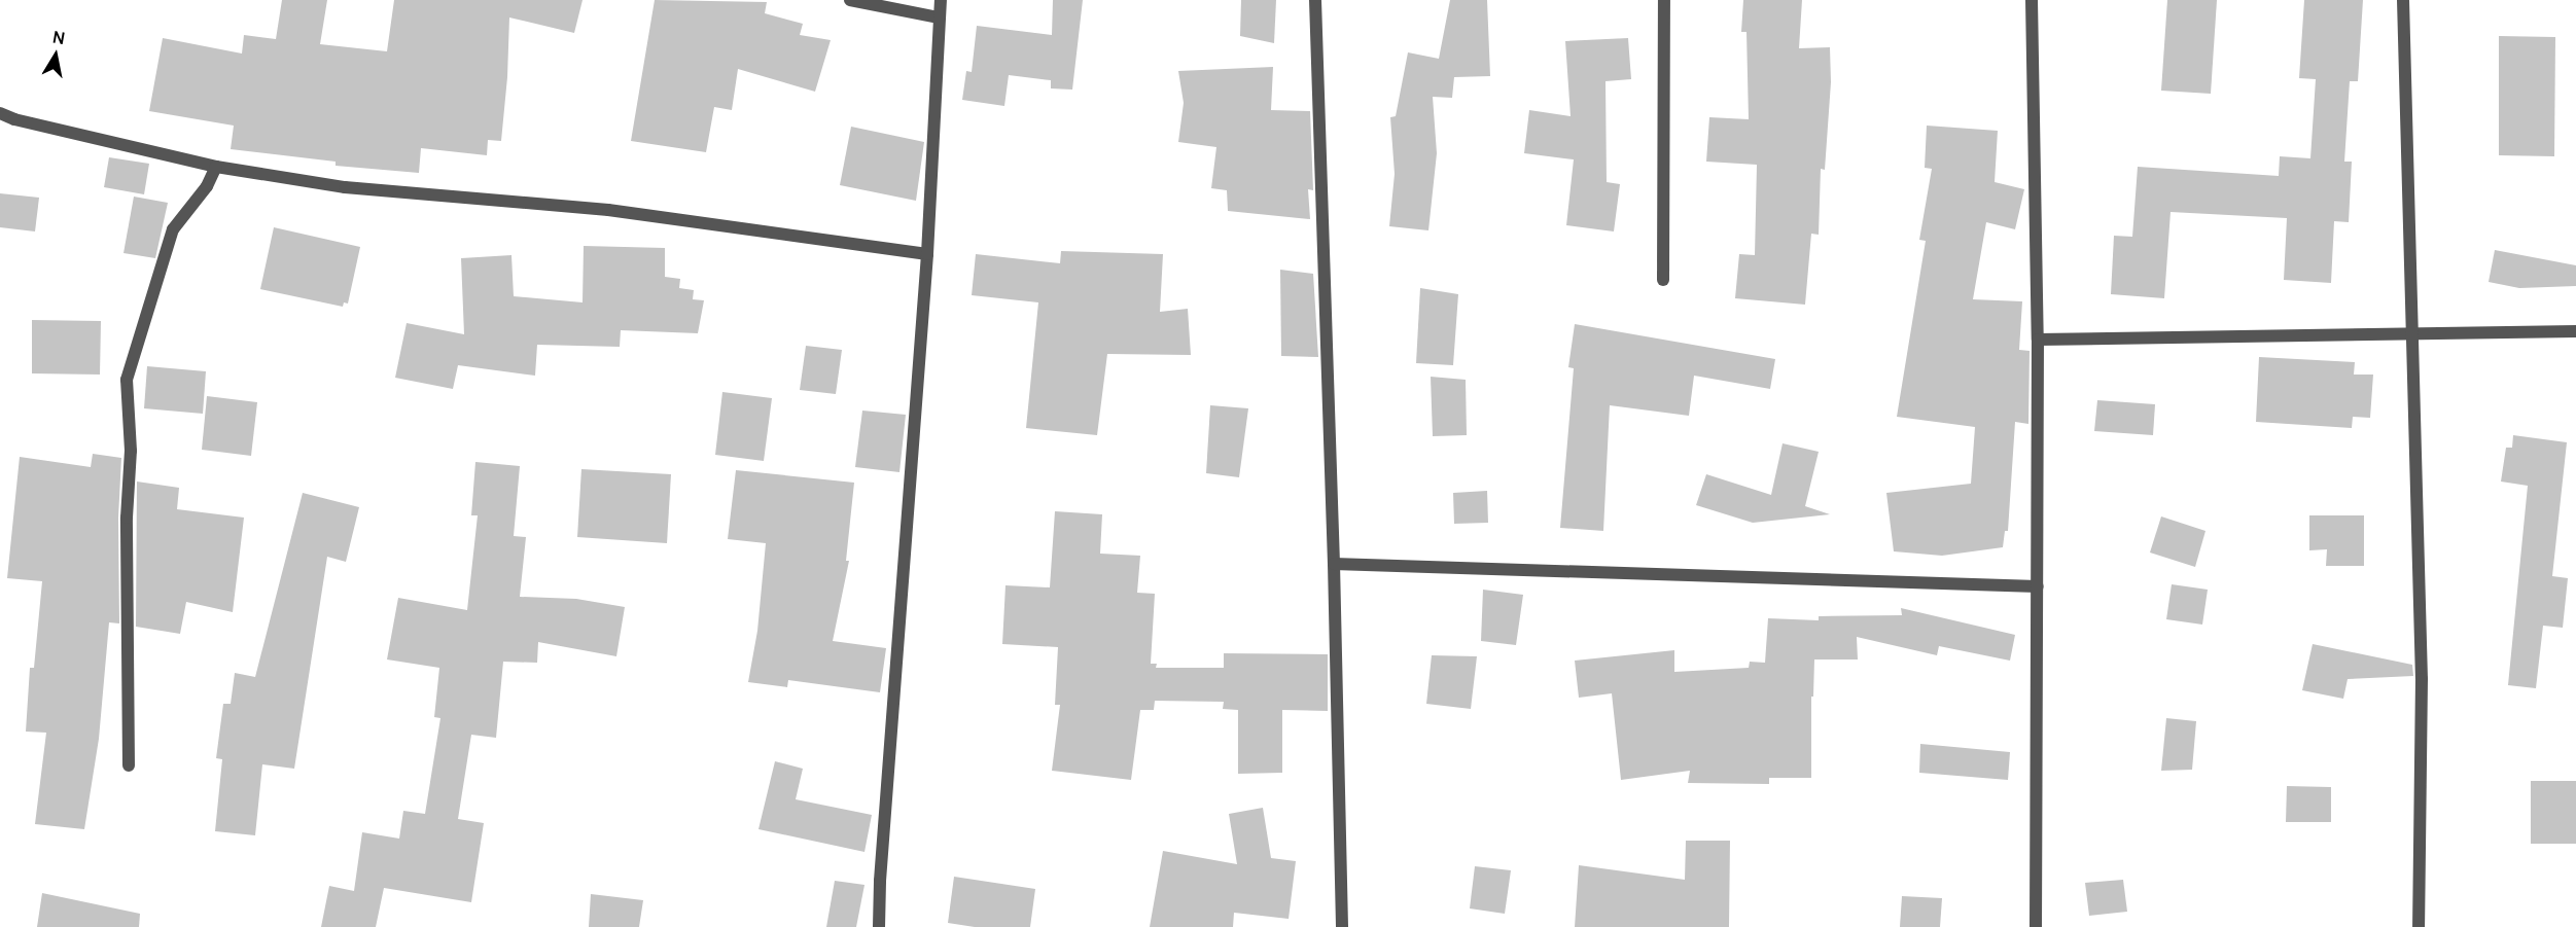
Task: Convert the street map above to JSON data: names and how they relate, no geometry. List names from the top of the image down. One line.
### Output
{"north":"top"}
